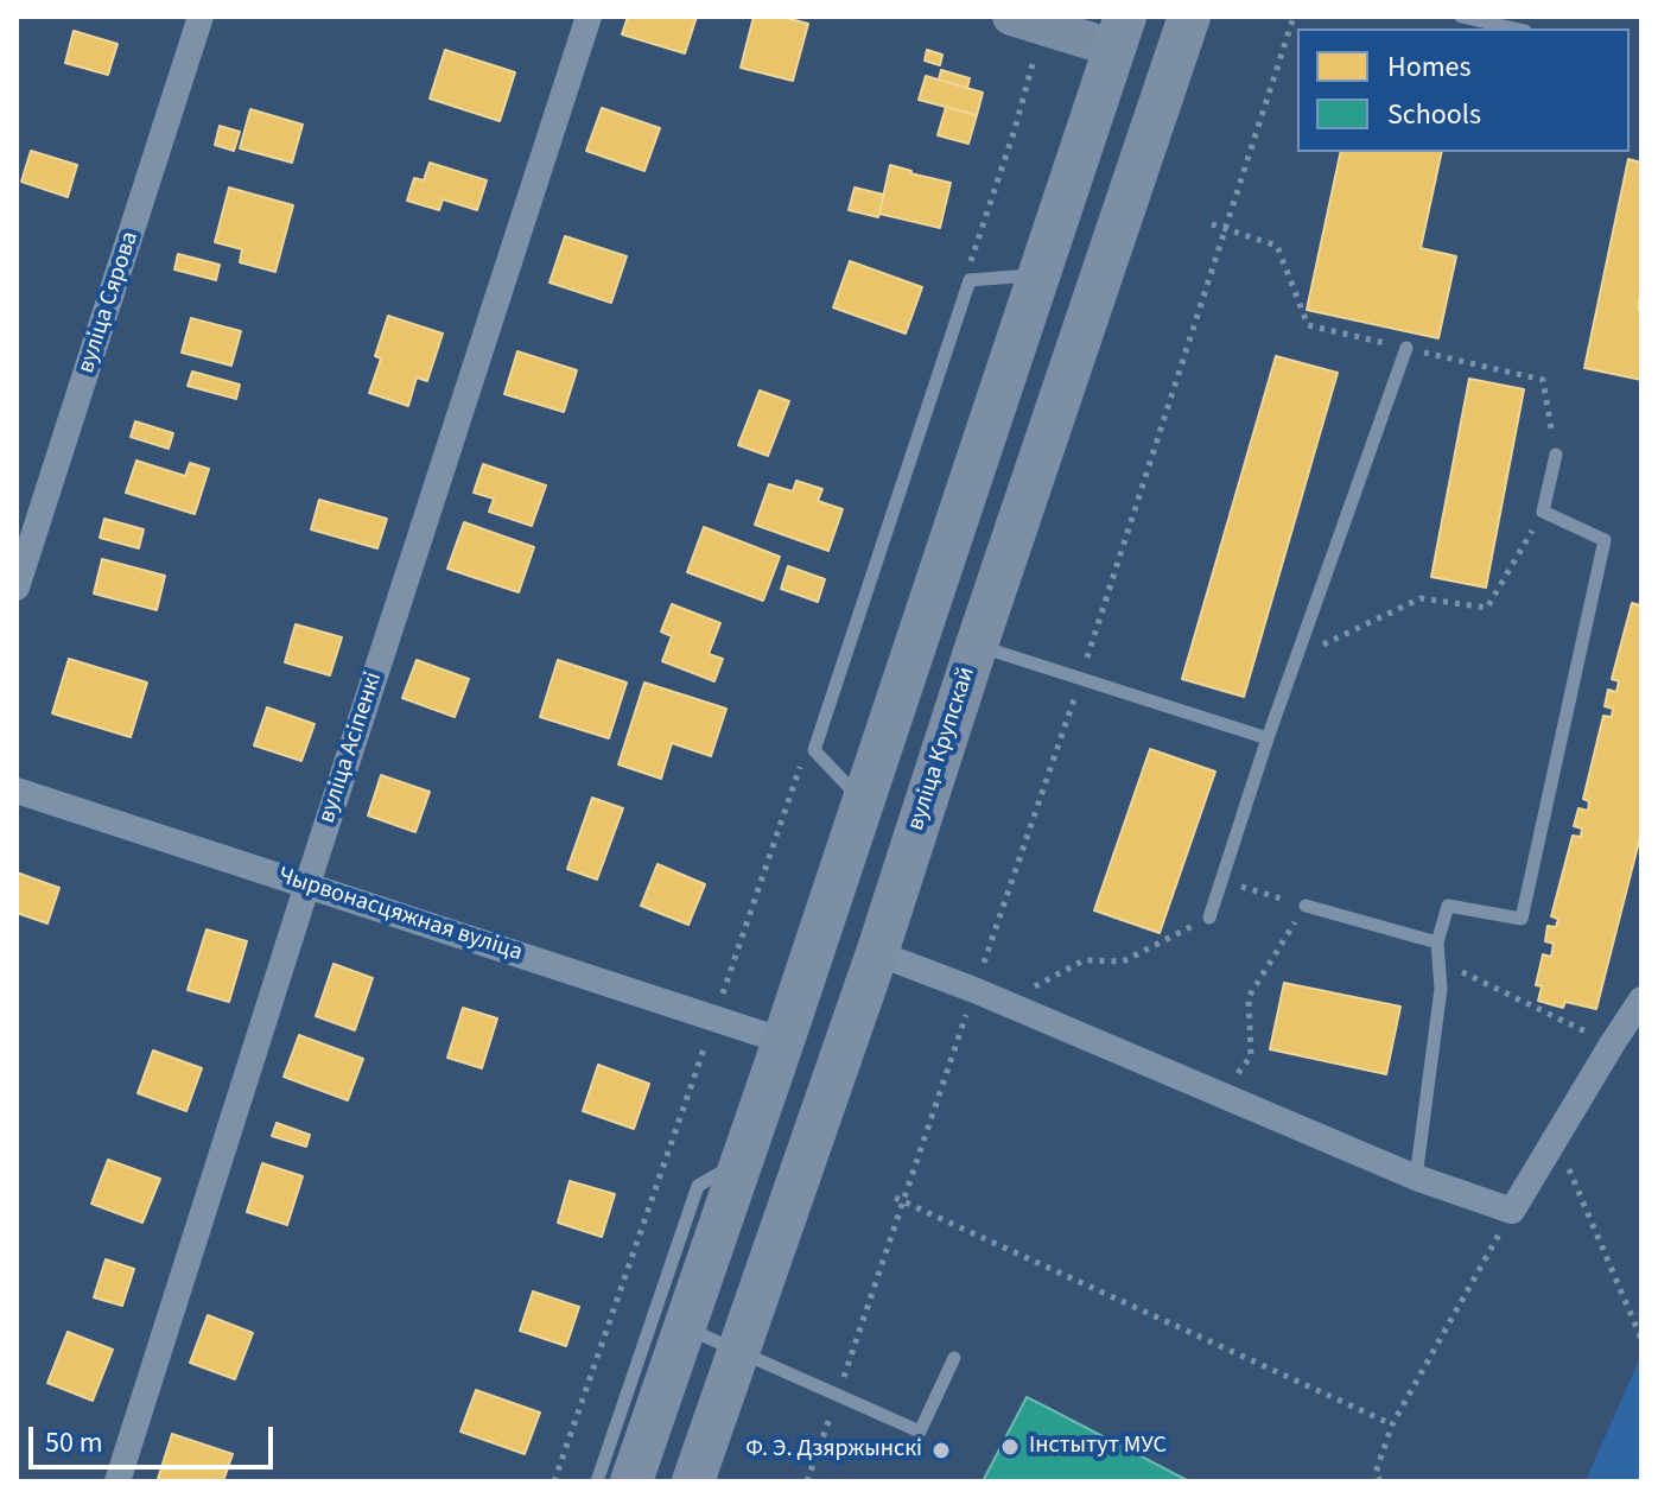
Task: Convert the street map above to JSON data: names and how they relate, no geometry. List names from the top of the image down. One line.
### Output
{"streets":{"main road":["вуліца Крупскай"],"street":["вуліца Сярова","вуліца Асіпенкі","Чырвонасцяжная вуліца"]},"crossings":[["вуліца Асіпенкі","Чырвонасцяжная вуліца"]],"places":["Інстытут МУС","Ф. Э. Дзяржынскі"],"legend":["Homes","Schools"],"scale_bar":"50 m"}
